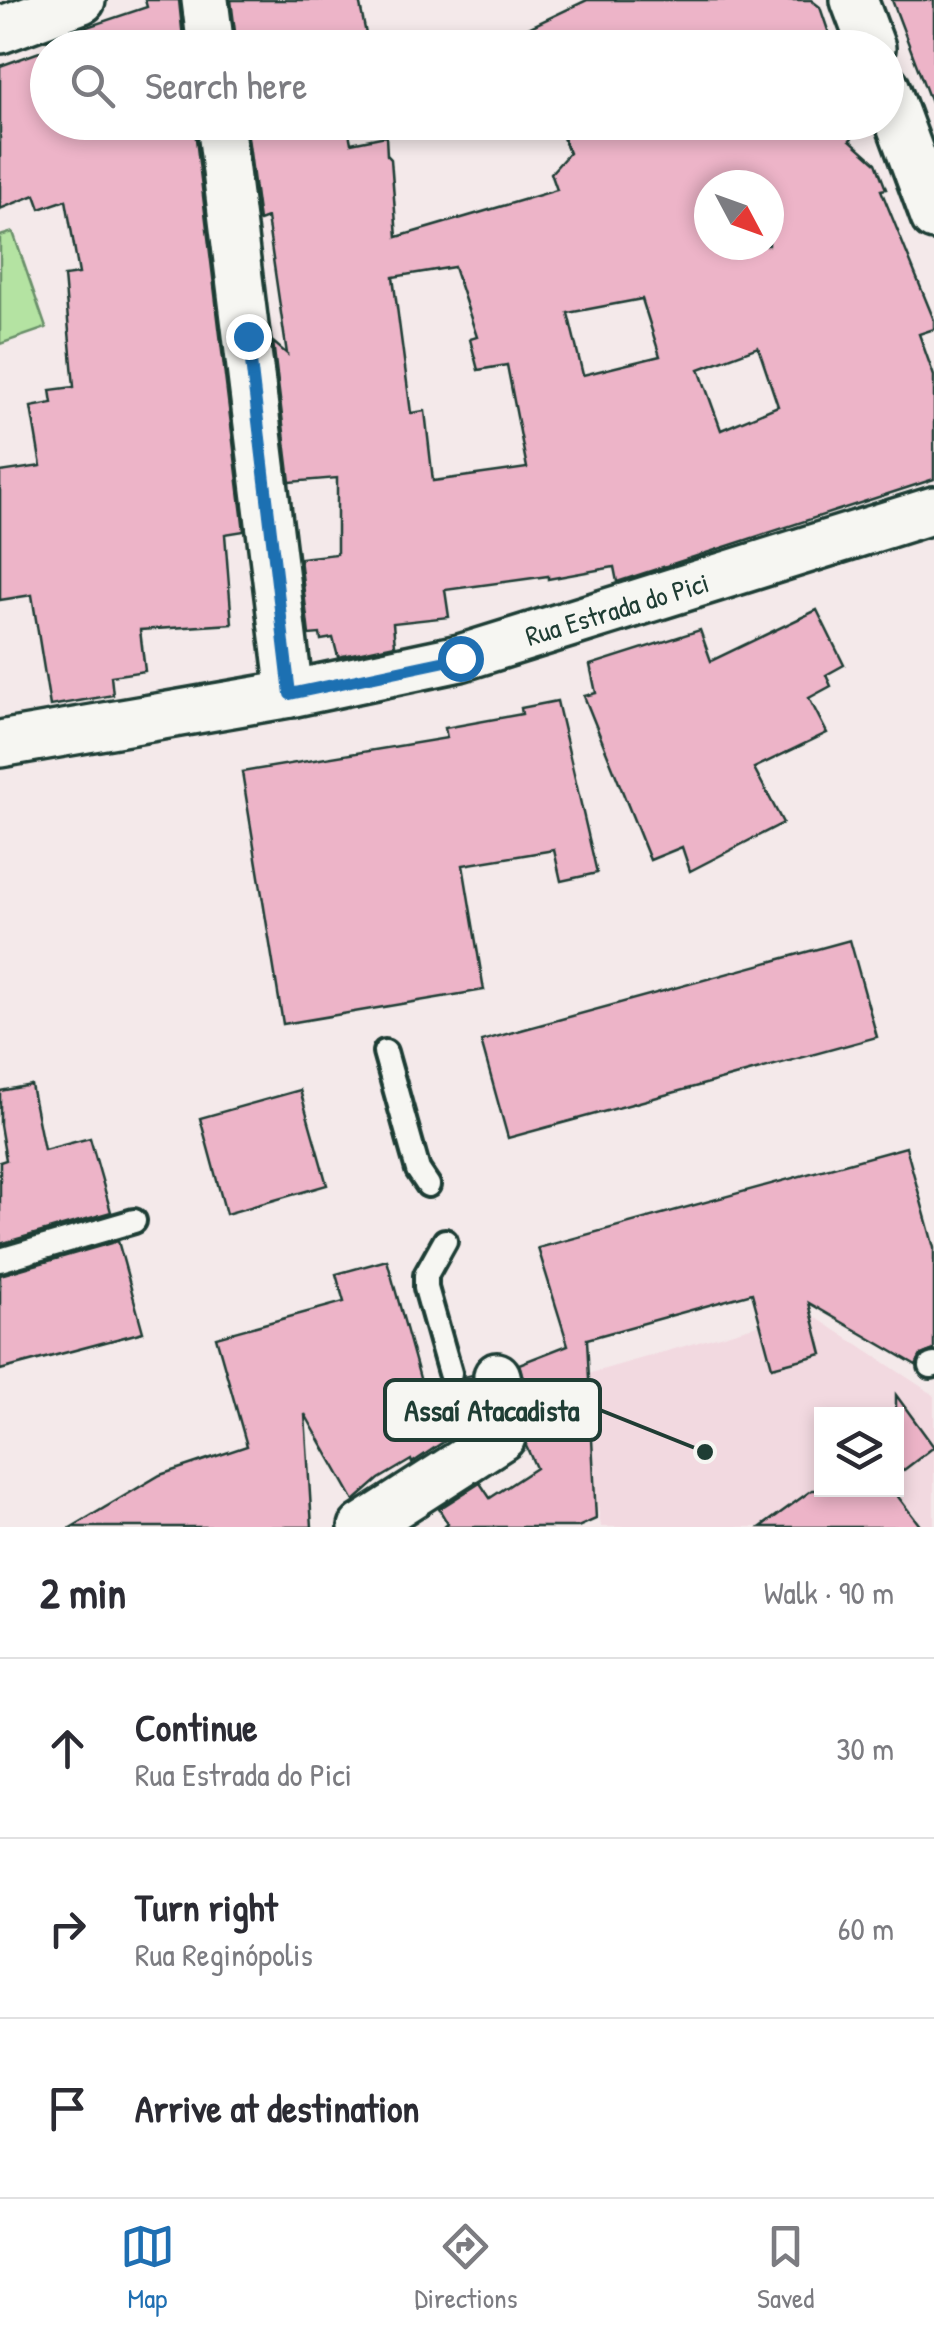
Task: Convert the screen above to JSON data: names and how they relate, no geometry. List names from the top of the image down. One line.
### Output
{"streets":{"street":["Rua Estrada do Pici"]},"places":["Assaí Atacadista"],"north":"bottom right","page":{"search":"Search here","heading":["2 min","Walk · 90 m"],"list":[["Continue","Rua Estrada do Pici","30 m"],["Turn right","Rua Reginópolis","60 m"],"Arrive at destination"],"nav":["Map","Directions","Saved"]}}
